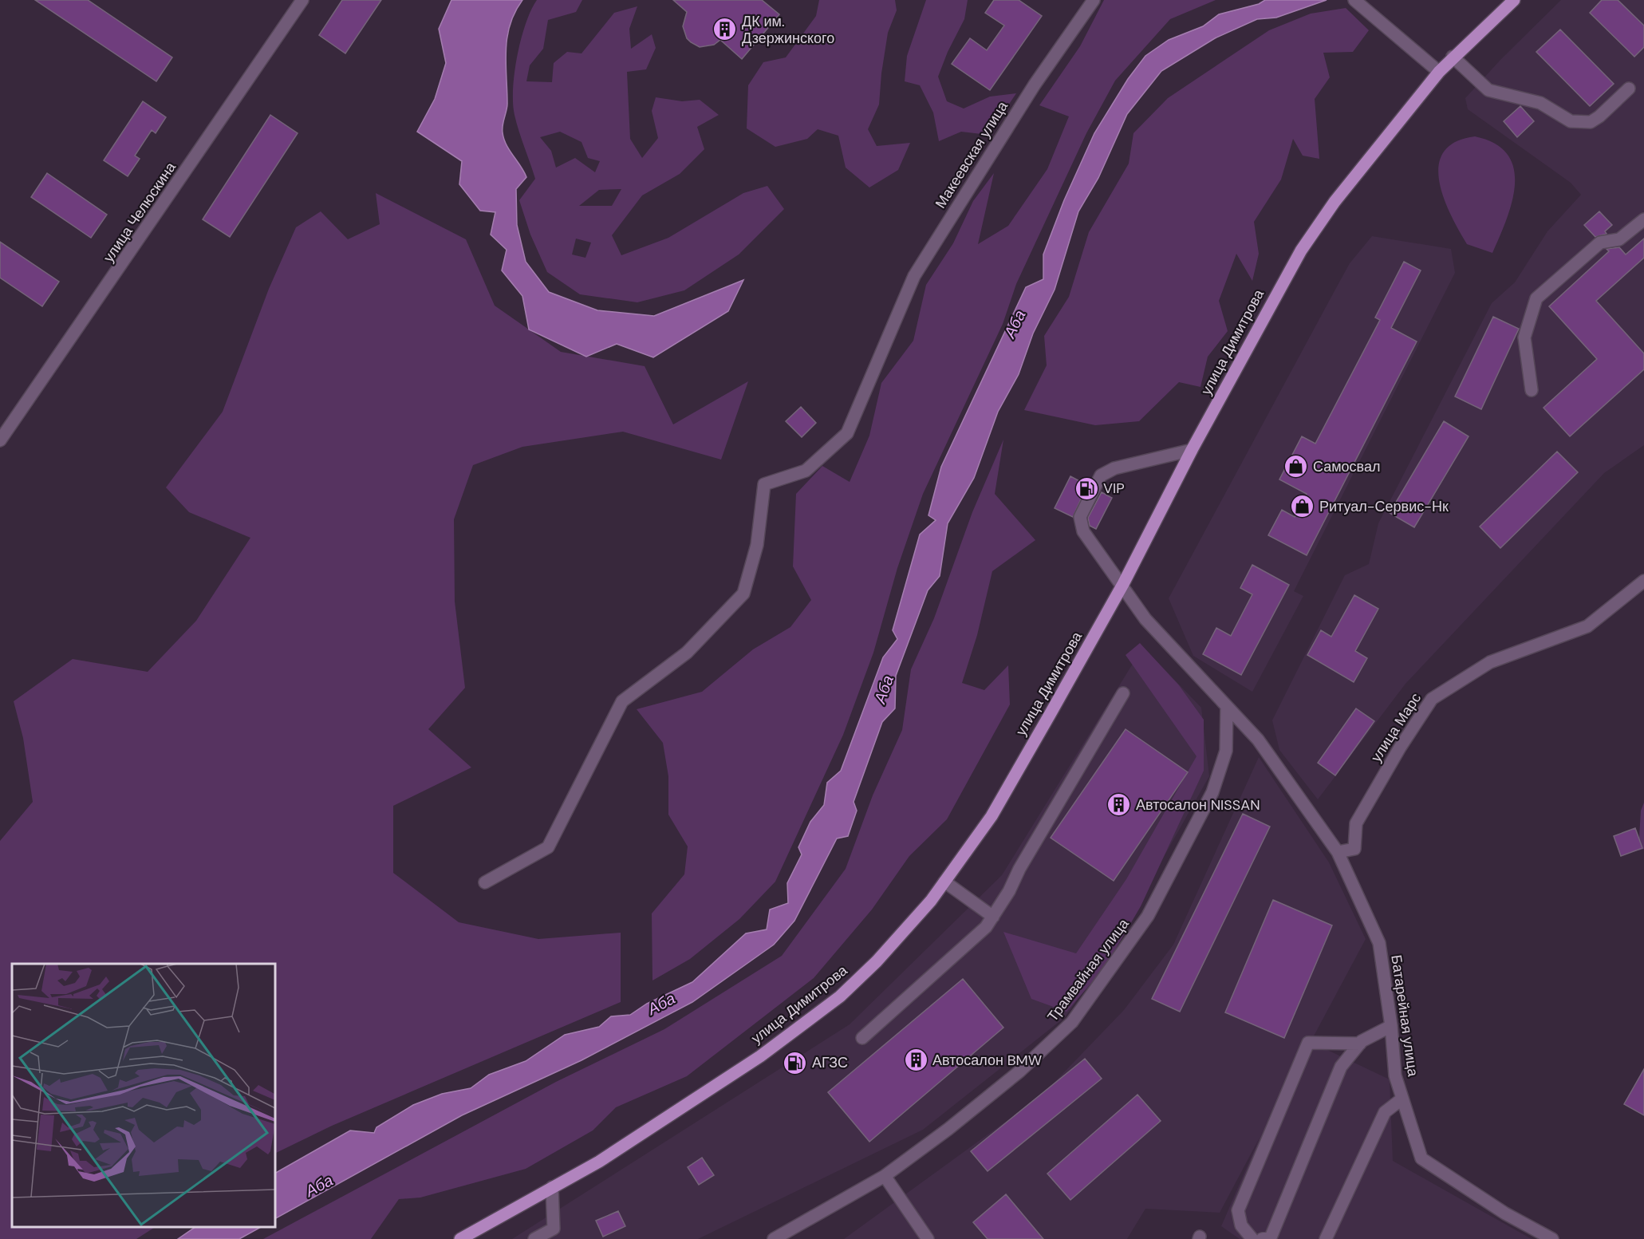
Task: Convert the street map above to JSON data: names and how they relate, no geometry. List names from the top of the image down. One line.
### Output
{"streets":{"main road":["улица Димитрова"],"street":["Макеевская улица","улица Челюскина","улица Марс","Трамвайная улица","Батарейная улица"]},"crossings":[["улица Димитрова","Батарейная улица"],["улица Марс","Батарейная улица"],["Трамвайная улица","Батарейная улица"]],"water":["Аба"],"places":{"building":["ДК им. Дзержинского","Автосалон NISSAN","Автосалон BMW"],"shop":["Самосвал","Ритуал-Сервис-Нк"],"fuel station":["VIP","АГЗС"]}}
